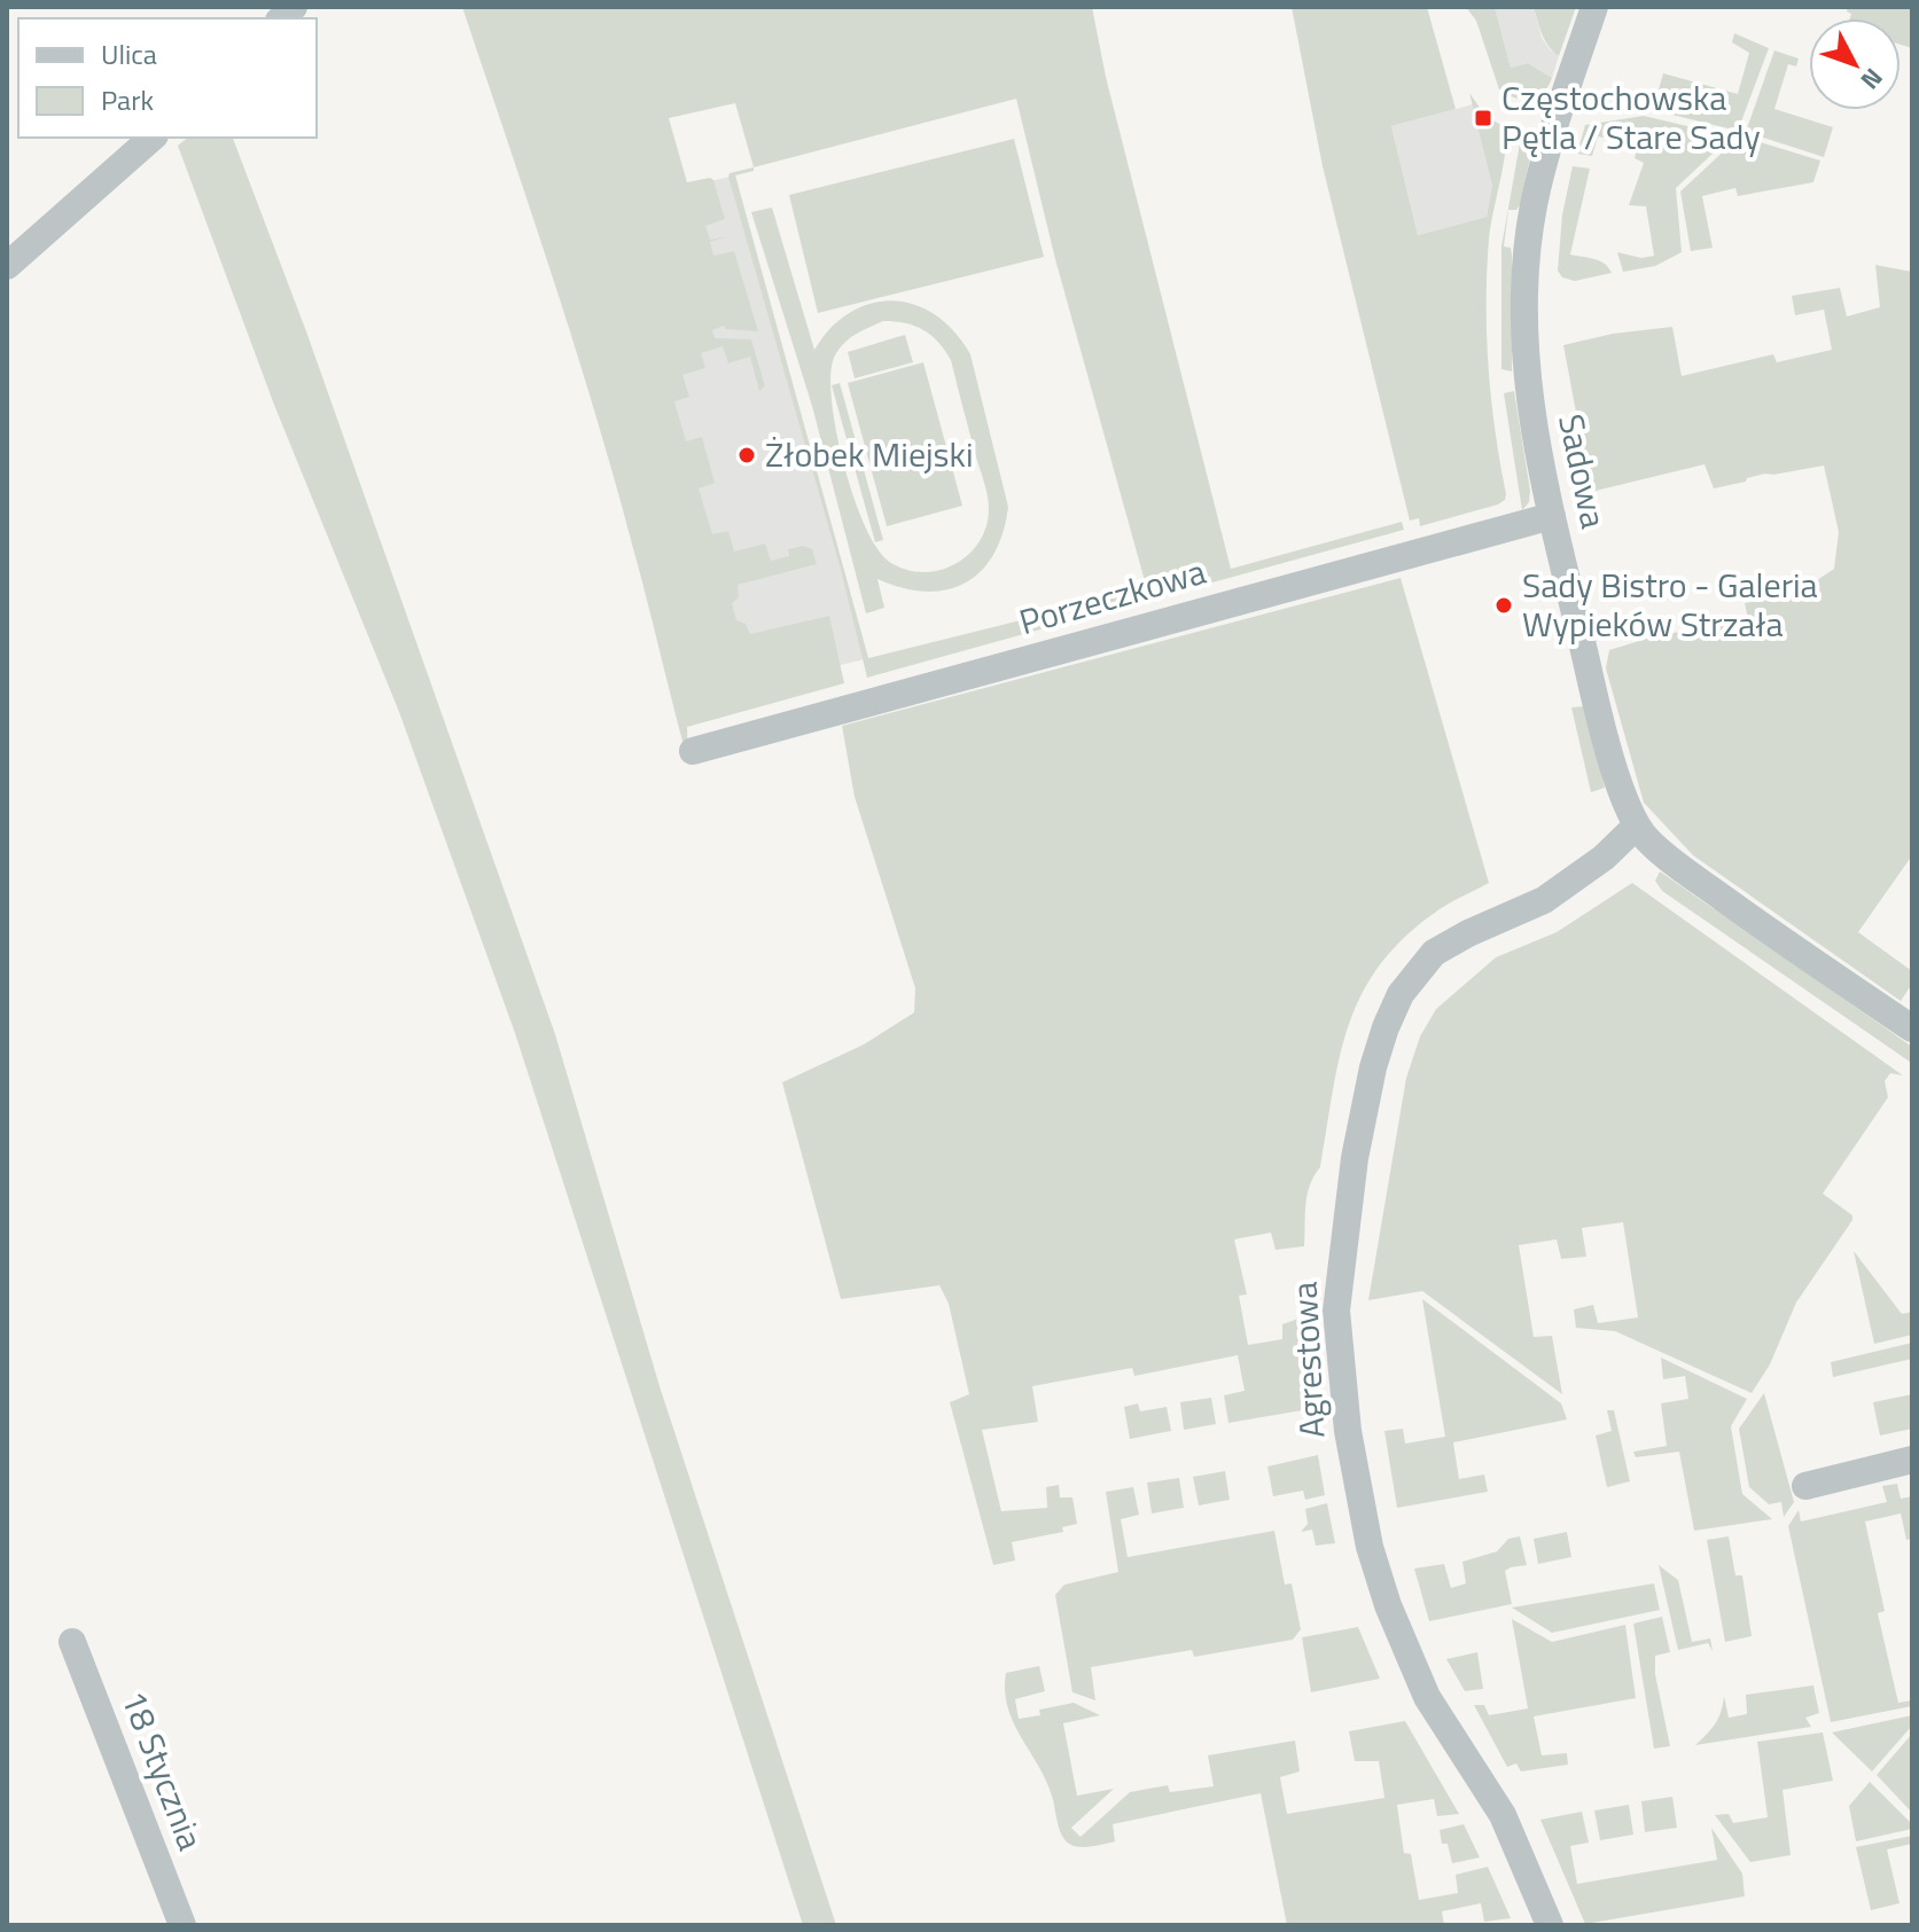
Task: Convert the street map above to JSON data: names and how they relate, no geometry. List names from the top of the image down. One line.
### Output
{"streets":{"street":["Sadowa","Porzeczkowa","Agrestowa","18 Stycznia"]},"crossings":[["Sadowa","Porzeczkowa"],["Sadowa","Agrestowa"]],"places":{"transit":["Częstochowska Pętla / Stare Sady"],"other":["Żłobek Miejski","Sady Bistro - Galeria Wypieków Strzała"]},"legend":["Ulica","Park"],"north":"bottom right"}
